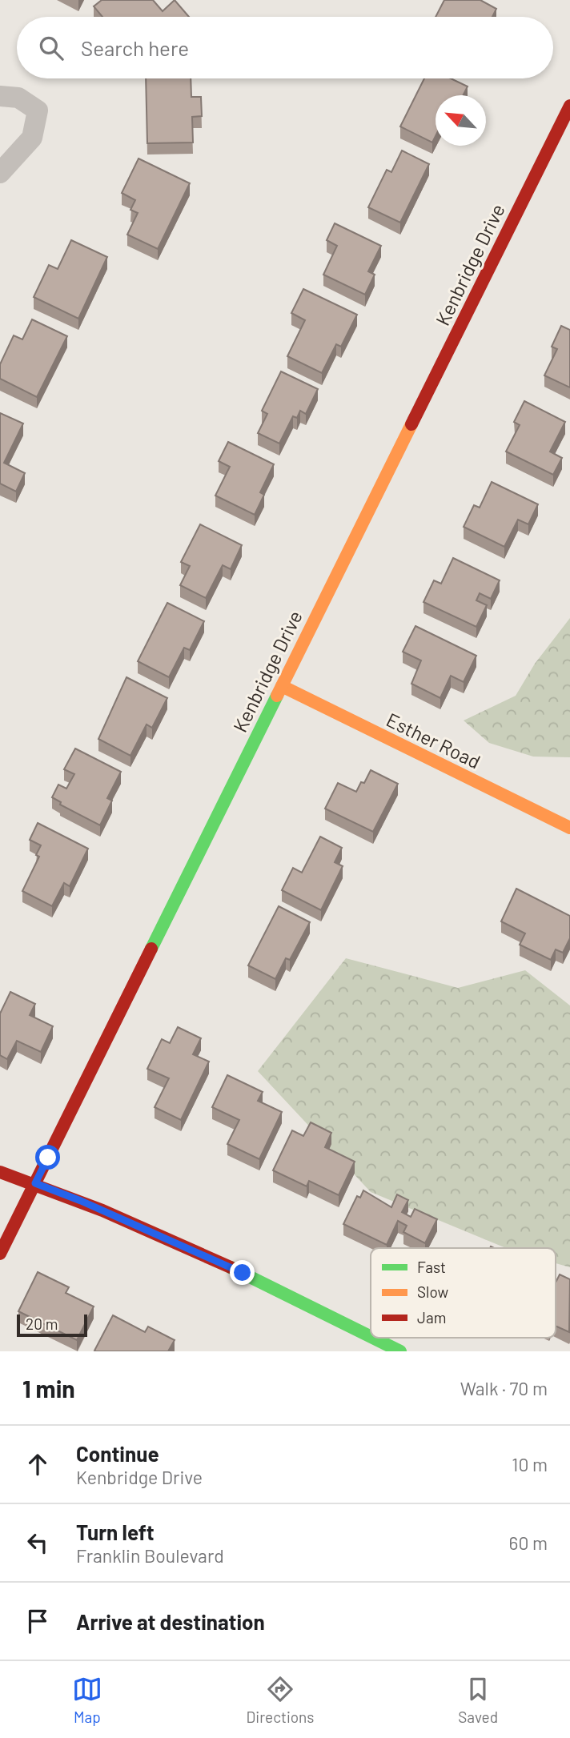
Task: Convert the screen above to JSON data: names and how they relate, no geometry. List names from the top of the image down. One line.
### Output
{"streets":{"street":["Kenbridge Drive","Esther Road"]},"crossings":[["Kenbridge Drive","Esther Road"]],"legend":["Fast","Slow","Jam"],"scale_bar":"20 m","north":"top left","page":{"search":"Search here","scale":"20 m","heading":["1 min","Walk · 70 m"],"list":[["Continue","Kenbridge Drive","10 m"],["Turn left","Franklin Boulevard","60 m"],"Arrive at destination"],"nav":["Map","Directions","Saved"]}}
